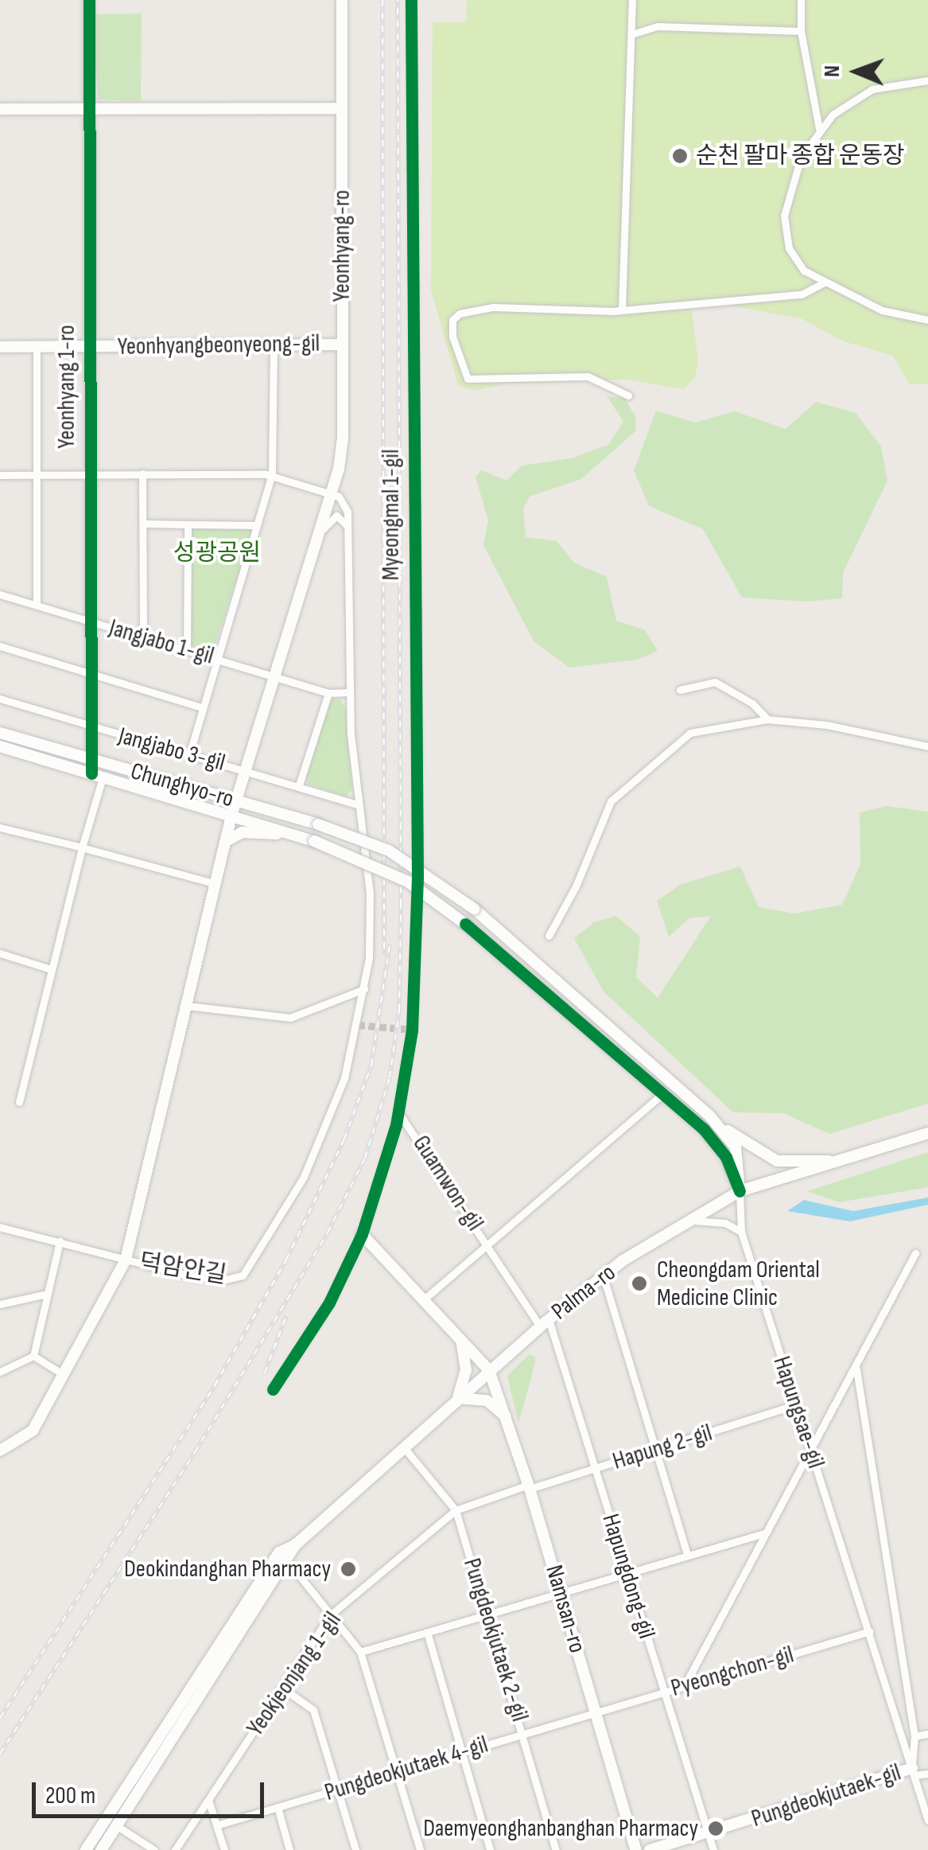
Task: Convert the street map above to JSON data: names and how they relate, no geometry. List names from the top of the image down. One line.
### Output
{"streets":{"main road":["Yeonhyang-ro","Yeonhyangbeonyeong-gil","Yeonhyang 1-ro","Chunghyo-ro","Palma-ro","Namsan-ro","Pungdeokjutaek-gil"],"street":["Myeongmal 1-gil","Jangjabo 1-gil","Jangjabo 3-gil","Guamwon-gil","덕암안길","Hapungsae-gil","Hapung 2-gil","Hapungdong-gil","Pungdeokjutaek 2-gil","Pyeongchon-gil","Yeokjeonjang 1-gil","Pungdeokjutaek 4-gil"]},"crossings":[["Yeonhyang-ro","Yeonhyangbeonyeong-gil"],["Yeonhyang-ro","Jangjabo 1-gil"],["Yeonhyang-ro","Jangjabo 3-gil"],["Yeonhyang-ro","Chunghyo-ro"],["Yeonhyang-ro","덕암안길"],["Yeonhyangbeonyeong-gil","Yeonhyang 1-ro"],["Yeonhyang 1-ro","Jangjabo 1-gil"],["Yeonhyang 1-ro","Jangjabo 3-gil"],["Yeonhyang 1-ro","Chunghyo-ro"],["Myeongmal 1-gil","Guamwon-gil"],["Chunghyo-ro","Palma-ro"],["Chunghyo-ro","Hapungsae-gil"],["Guamwon-gil","Palma-ro"],["Guamwon-gil","Hapungdong-gil"],["Palma-ro","Hapungsae-gil"],["Palma-ro","Hapungdong-gil"],["Palma-ro","Namsan-ro"],["Palma-ro","Pungdeokjutaek 2-gil"],["Hapungsae-gil","Hapung 2-gil"],["Hapungsae-gil","Pyeongchon-gil"],["Hapungsae-gil","Pungdeokjutaek-gil"],["Hapung 2-gil","Hapungdong-gil"],["Hapung 2-gil","Namsan-ro"],["Hapung 2-gil","Yeokjeonjang 1-gil"],["Hapungdong-gil","Pyeongchon-gil"],["Hapungdong-gil","Pungdeokjutaek-gil"],["Namsan-ro","Pyeongchon-gil"],["Namsan-ro","Yeokjeonjang 1-gil"],["Namsan-ro","Pungdeokjutaek 4-gil"],["Pungdeokjutaek 2-gil","Yeokjeonjang 1-gil"],["Pungdeokjutaek 2-gil","Pungdeokjutaek 4-gil"],["Pyeongchon-gil","Pungdeokjutaek 4-gil"]],"parks":["성광공원"],"places":["순천 팔마 종합 운동장","Cheongdam Oriental Medicine Clinic","Deokindanghan Pharmacy","Daemyeonghanbanghan Pharmacy"],"scale_bar":"200 m","north":"left"}
